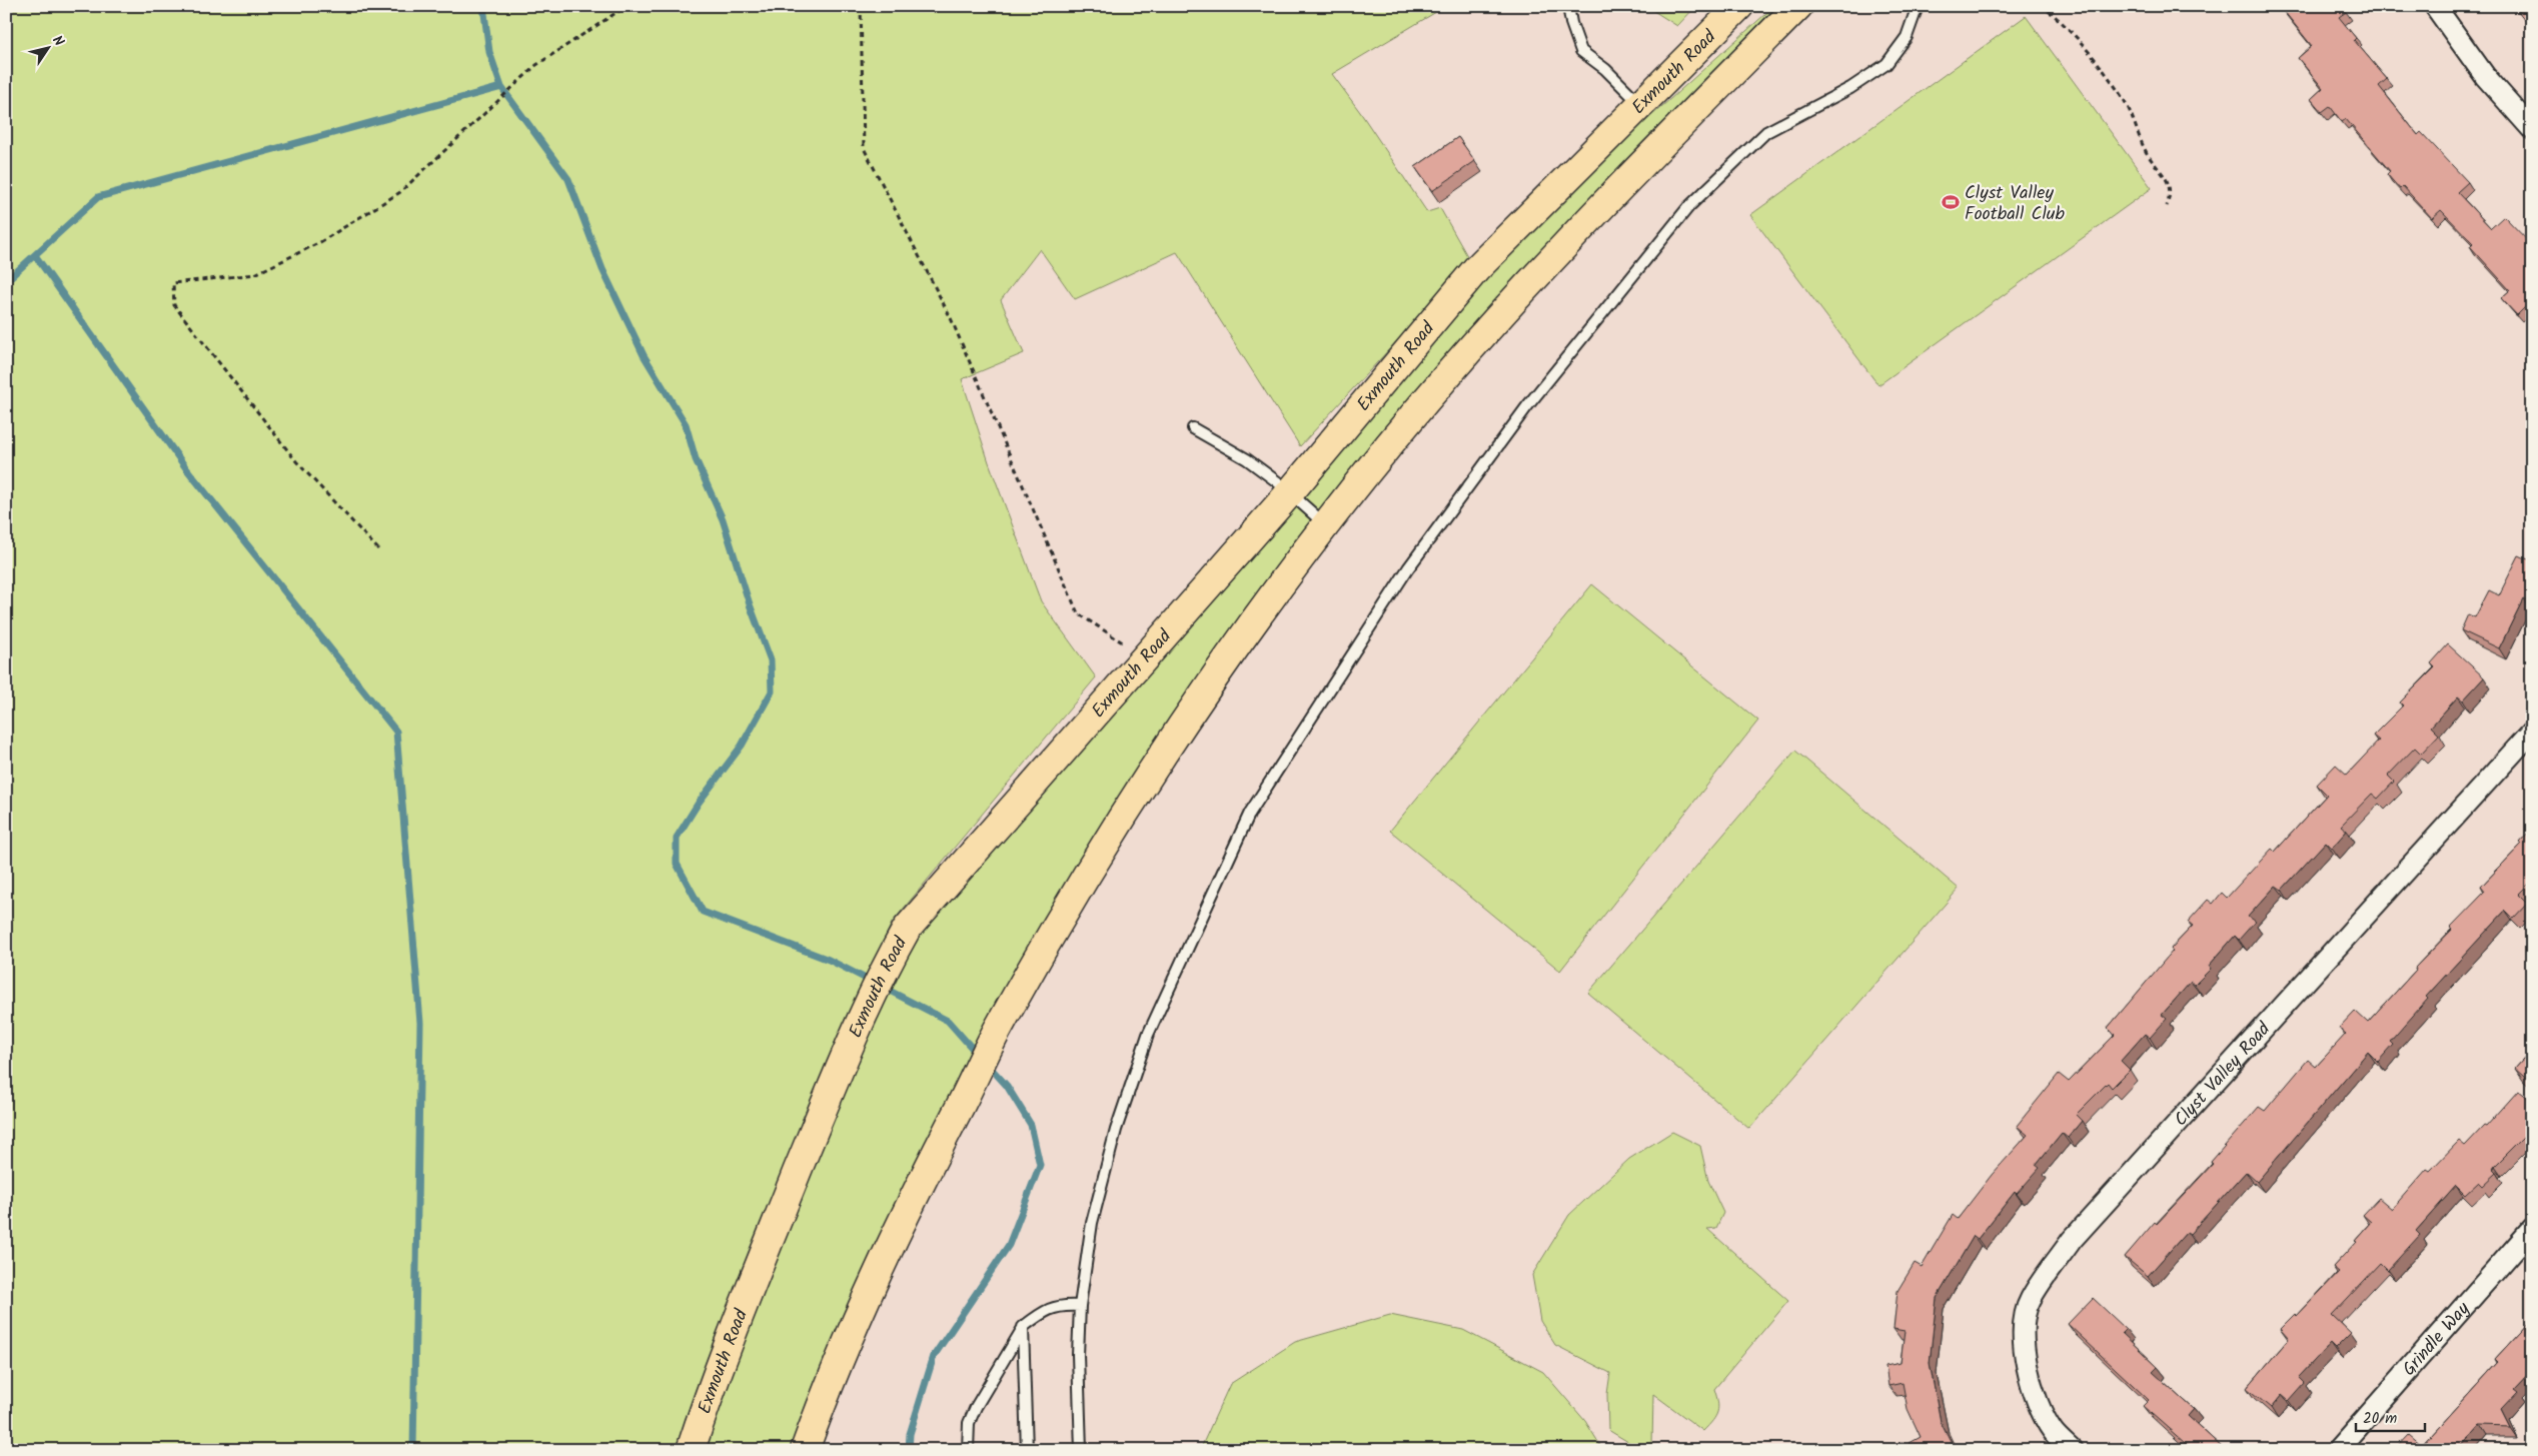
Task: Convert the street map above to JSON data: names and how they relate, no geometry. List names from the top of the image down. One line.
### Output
{"streets":{"highway":["Exmouth Road"],"street":["Clyst Valley Road","Grindle Way"]},"places":{"sports":["Clyst Valley Football Club"]},"scale_bar":"20 m","north":"top right"}
